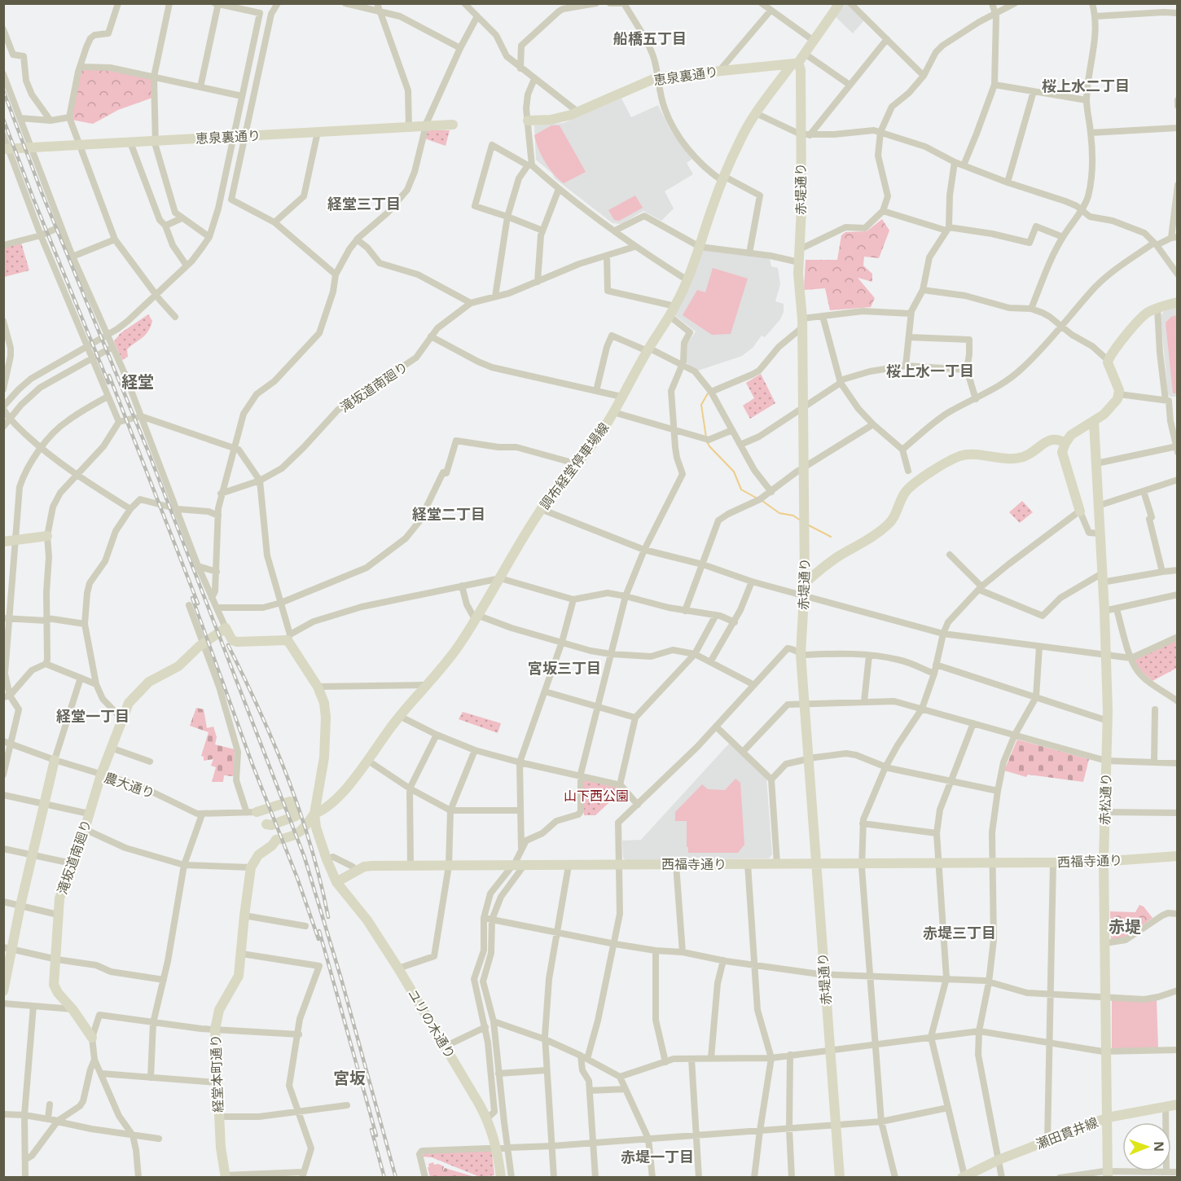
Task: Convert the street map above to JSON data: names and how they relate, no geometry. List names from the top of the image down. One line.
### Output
{"streets":{"street":["恵泉裏通り","赤堤通り","滝坂道南廻り","調布経堂停車場線","農大通り","赤松通り","西福寺通り","ユリの木通り","経堂本町通り","瀬田貫井線"]},"crossings":[["恵泉裏通り","赤堤通り"],["恵泉裏通り","調布経堂停車場線"],["赤堤通り","調布経堂停車場線"],["赤堤通り","西福寺通り"],["滝坂道南廻り","農大通り"],["赤松通り","西福寺通り"],["赤松通り","瀬田貫井線"],["西福寺通り","ユリの木通り"]],"districts":["船橋五丁目","桜上水二丁目","経堂三丁目","桜上水一丁目","経堂","経堂二丁目","宮坂三丁目","経堂一丁目","赤堤","赤堤三丁目","宮坂","赤堤一丁目"],"parks":["山下西公園"],"north":"right"}
